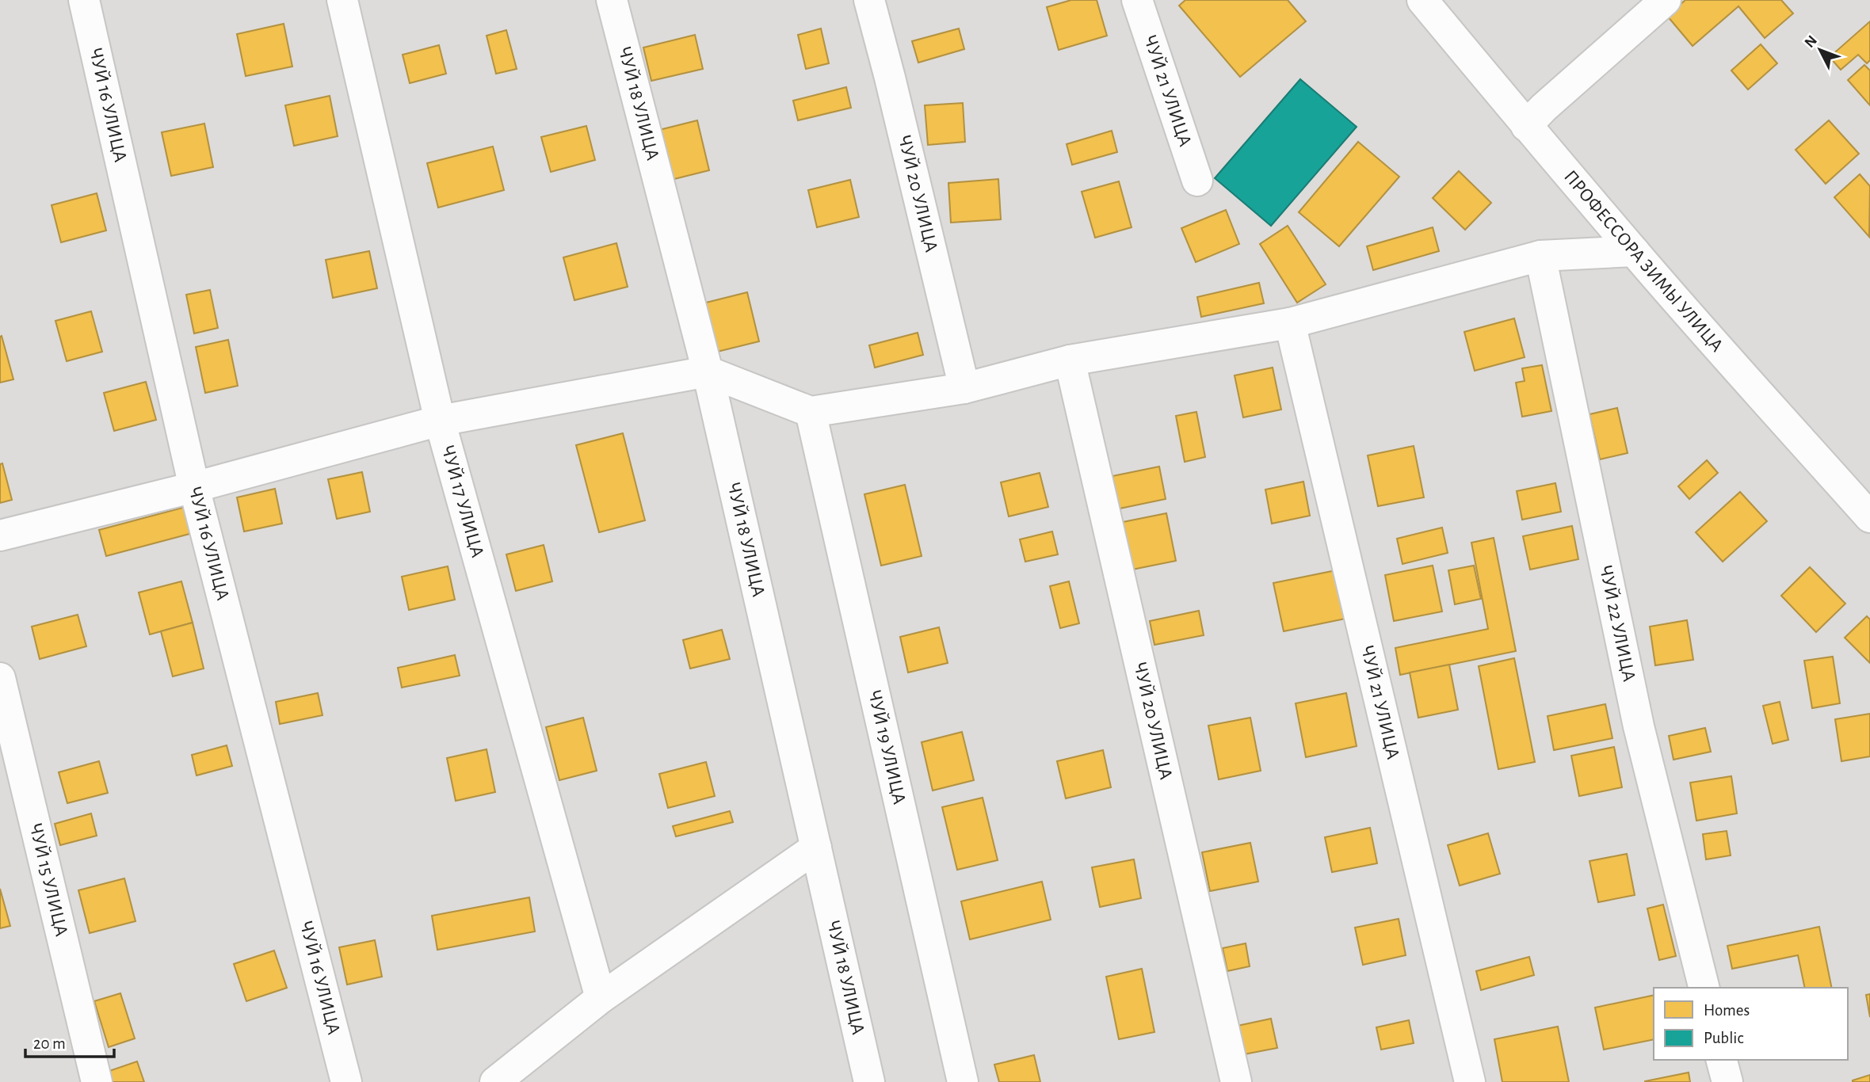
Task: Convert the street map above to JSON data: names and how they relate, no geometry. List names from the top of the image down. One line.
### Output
{"streets":{"street":["ЧУЙ 21 УЛИЦА","ЧУЙ 18 УЛИЦА","ЧУЙ 16 УЛИЦА","ЧУЙ 20 УЛИЦА","ПРОФЕССОРА ЗИМЫ УЛИЦА","ЧУЙ 17 УЛИЦА","ЧУЙ 22 УЛИЦА","ЧУЙ 19 УЛИЦА","ЧУЙ 15 УЛИЦА"]},"legend":["Homes","Public"],"scale_bar":"20 m","north":"top left"}
